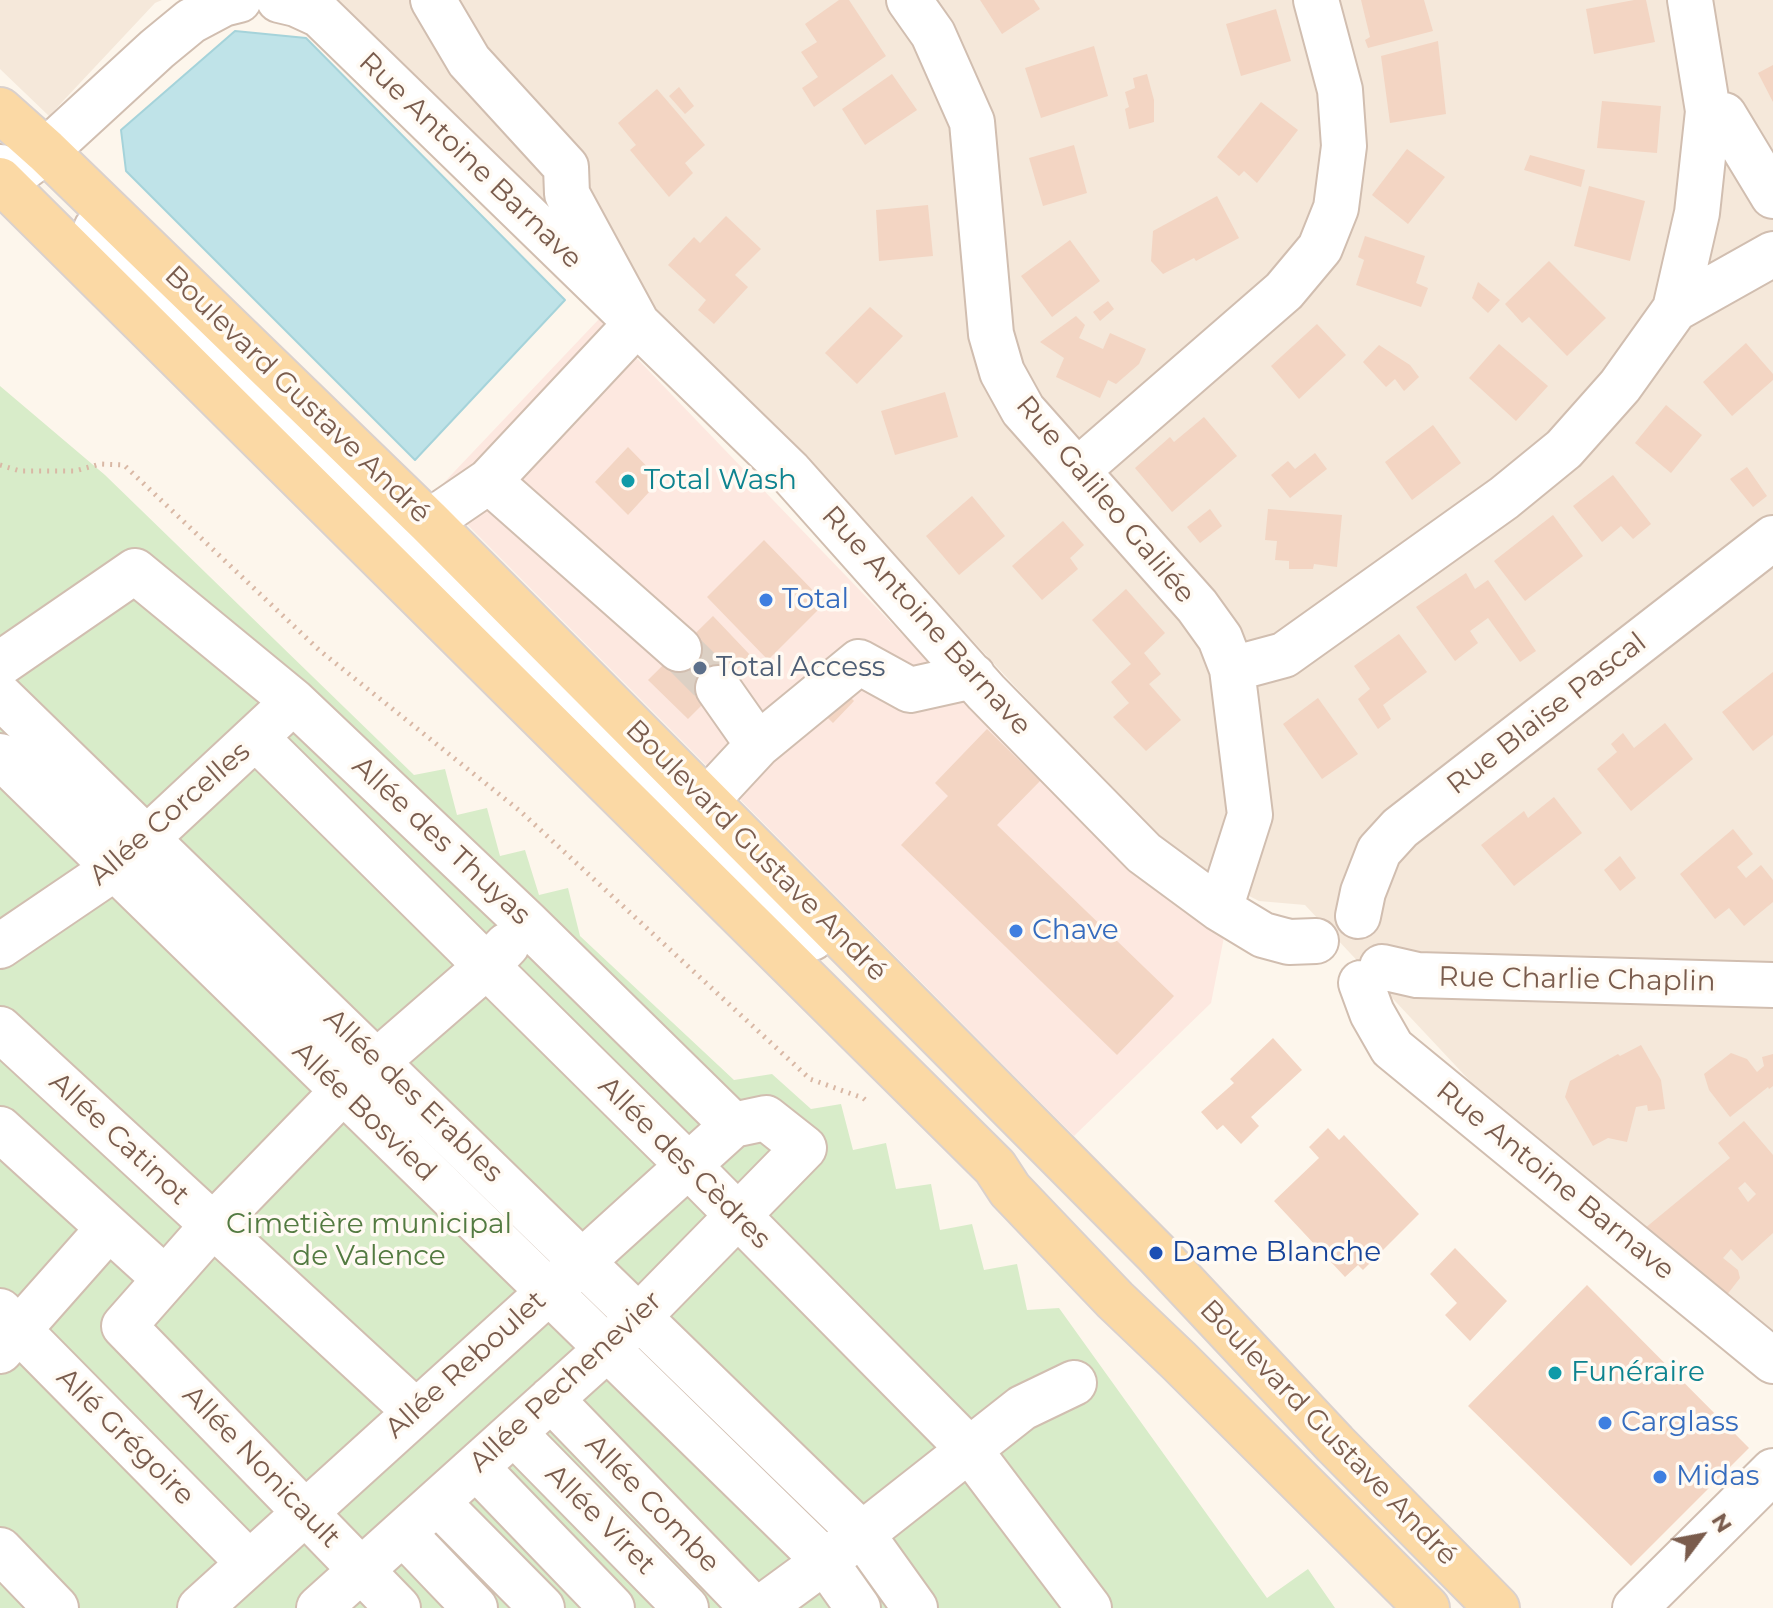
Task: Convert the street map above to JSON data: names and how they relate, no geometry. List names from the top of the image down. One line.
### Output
{"streets":{"main road":["Boulevard Gustave André"],"street":["Rue Antoine Barnave","Rue Galileo Galilée","Rue Blaise Pascal","Allée Corcelles","Allée des Thuyas","Rue Charlie Chaplin","Allée des Erables","Allée Bosvied","Allée Catinot","Allée des Cèdres","Allée Reboulet","Allée Pechenevier","Allé Grégoire","Allée Nonicault","Allée Combe","Allée Viret"]},"crossings":[["Rue Antoine Barnave","Rue Galileo Galilée"],["Rue Antoine Barnave","Rue Blaise Pascal"],["Rue Antoine Barnave","Rue Charlie Chaplin"],["Rue Blaise Pascal","Rue Charlie Chaplin"],["Allée Corcelles","Allée des Thuyas"],["Allée Corcelles","Allée des Erables"],["Allée Corcelles","Allée Bosvied"],["Allée Corcelles","Allée des Cèdres"],["Allée des Thuyas","Allée Reboulet"],["Allée des Thuyas","Allée Pechenevier"],["Allée des Erables","Allée Reboulet"],["Allée des Erables","Allée Pechenevier"],["Allée Bosvied","Allée Reboulet"],["Allée Bosvied","Allée Pechenevier"],["Allée Catinot","Allée Reboulet"],["Allée des Cèdres","Allée Reboulet"],["Allée des Cèdres","Allée Pechenevier"],["Allée Reboulet","Allée Pechenevier"],["Allée Reboulet","Allé Grégoire"],["Allée Reboulet","Allée Nonicault"],["Allée Pechenevier","Allée Nonicault"],["Allée Pechenevier","Allée Combe"],["Allée Pechenevier","Allée Viret"]],"parks":["Cimetière municipal de Valence"],"places":["Total Wash","Total","Total Access","Chave","Dame Blanche","Funéraire","Carglass","Midas"],"north":"top right"}
